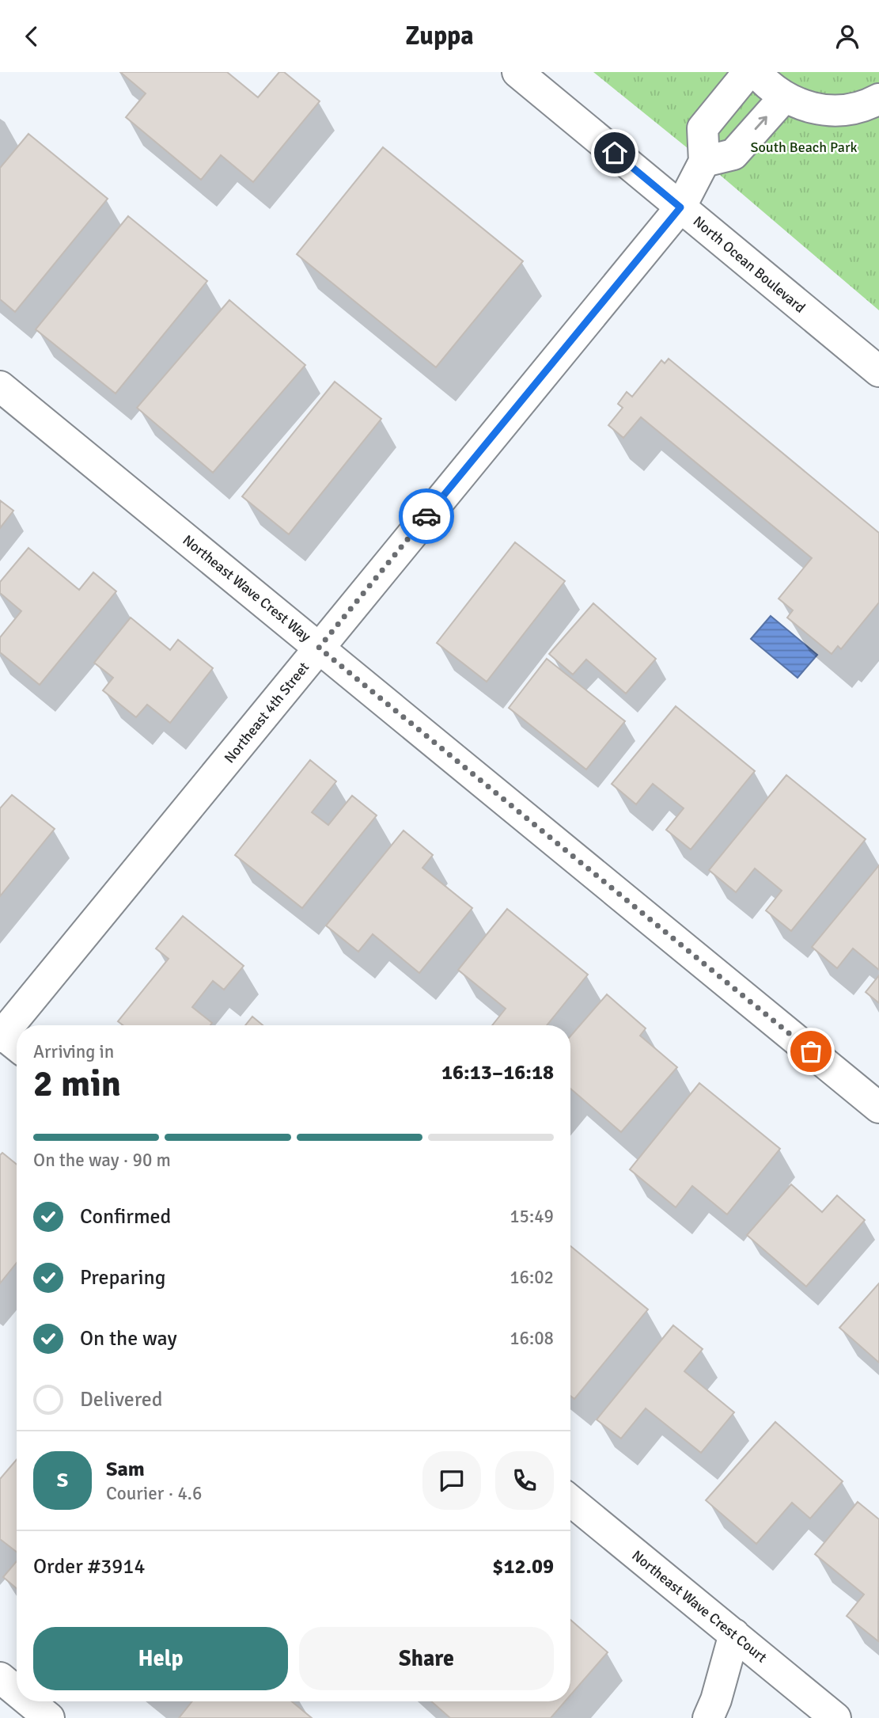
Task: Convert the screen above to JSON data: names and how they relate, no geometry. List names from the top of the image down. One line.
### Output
{"streets":{"street":["North Ocean Boulevard","Northeast Wave Crest Way","Northeast 4th Street","Northeast Wave Crest Court"]},"crossings":[["North Ocean Boulevard","Northeast 4th Street"],["Northeast Wave Crest Way","Northeast 4th Street"]],"parks":["South Beach Park"],"page":{"header":"Zuppa","heading":["2 min","Arriving in","16:13–16:18"],"panel":["Sam","Courier · 4.6","Order #3914","$12.09"],"bar":"On the way · 90 m","list":[["Confirmed","15:49"],["Preparing","16:02"],["On the way","16:08"],"Delivered"],"round":"S","buttons":["Help","Share"]}}
